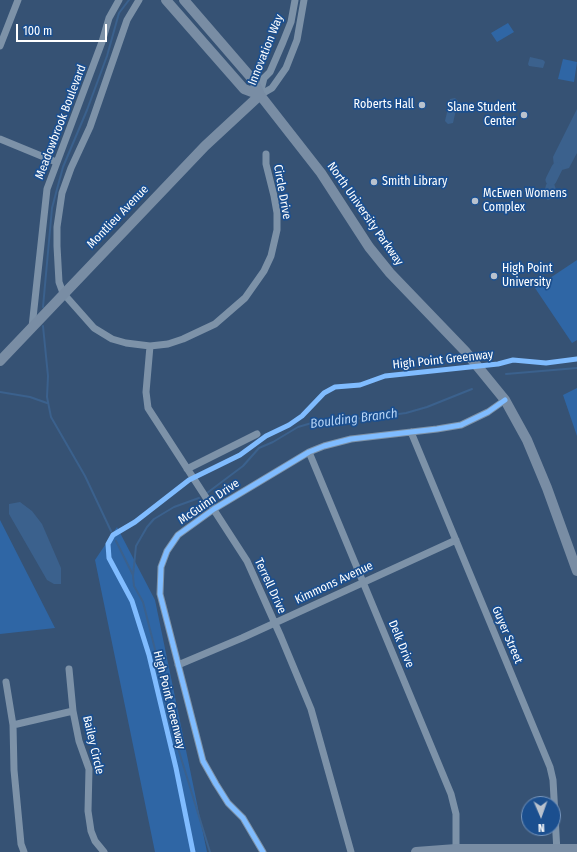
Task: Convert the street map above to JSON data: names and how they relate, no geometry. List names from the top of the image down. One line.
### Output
{"streets":{"main road":["North University Parkway","Montlieu Avenue"],"street":["Innovation Way","Meadowbrook Boulevard","Circle Drive","McGuinn Drive","Kimmons Avenue","Terrell Drive","Guyer Street","Delk Drive","Bailey Circle"],"cycle path":["High Point Greenway"]},"crossings":[["Innovation Way","North University Parkway"],["Innovation Way","Montlieu Avenue"],["Meadowbrook Boulevard","Montlieu Avenue"],["Circle Drive","Montlieu Avenue"],["Circle Drive","Terrell Drive"],["North University Parkway","Montlieu Avenue"],["North University Parkway","McGuinn Drive"],["McGuinn Drive","Kimmons Avenue"],["McGuinn Drive","Terrell Drive"],["McGuinn Drive","Guyer Street"],["McGuinn Drive","Delk Drive"],["Kimmons Avenue","Terrell Drive"],["Kimmons Avenue","Guyer Street"],["Kimmons Avenue","Delk Drive"]],"water":["Boulding Branch"],"places":["Roberts Hall","Slane Student Center","Smith Library","McEwen Womens Complex","High Point University"],"scale_bar":"100 m","north":"bottom"}
